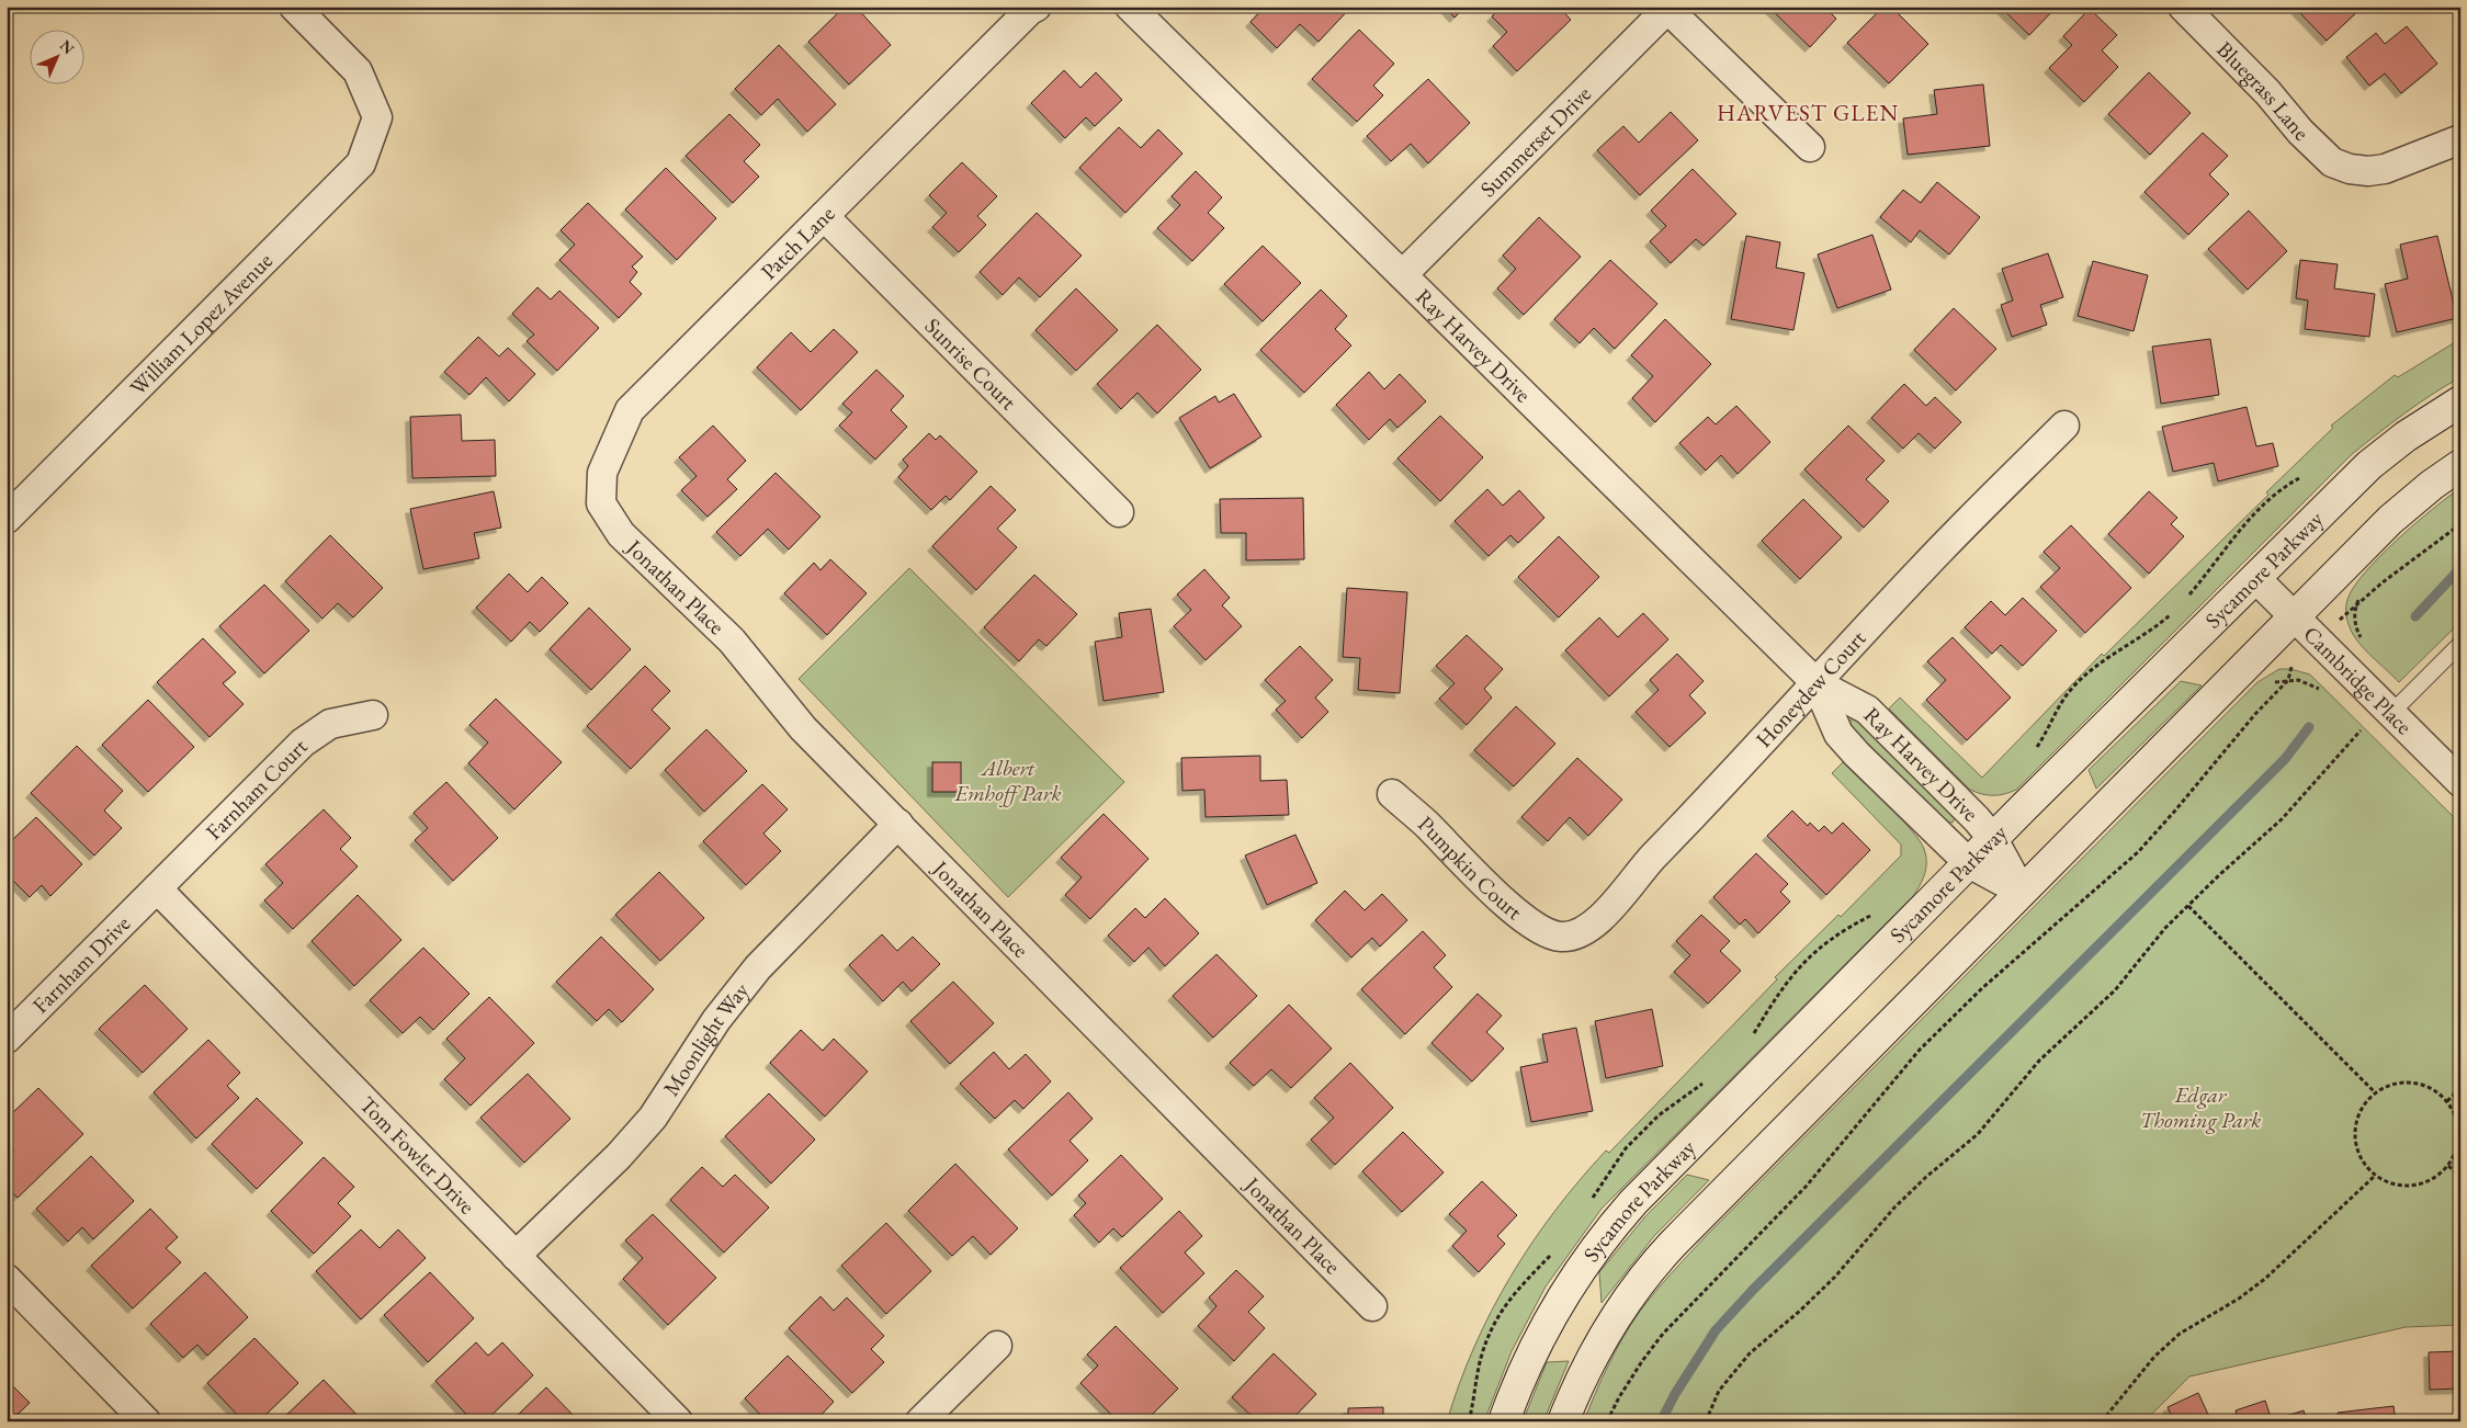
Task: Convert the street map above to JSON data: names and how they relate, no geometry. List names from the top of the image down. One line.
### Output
{"streets":{"main road":["Sycamore Parkway"],"street":["Bluegrass Lane","Summerset Drive","Patch Lane","William Lopez Avenue","Ray Harvey Drive","Sunrise Court","Jonathan Place","Cambridge Place","Honeydew Court","Farnham Court","Pumpkin Court","Farnham Drive","Moonlight Way","Tom Fowler Drive"]},"crossings":[["Summerset Drive","Ray Harvey Drive"],["Patch Lane","Sunrise Court"],["Patch Lane","Jonathan Place"],["Ray Harvey Drive","Sycamore Parkway"],["Ray Harvey Drive","Honeydew Court"],["Sycamore Parkway","Cambridge Place"],["Jonathan Place","Moonlight Way"],["Honeydew Court","Pumpkin Court"],["Farnham Court","Farnham Drive"],["Farnham Court","Tom Fowler Drive"],["Farnham Drive","Tom Fowler Drive"],["Moonlight Way","Tom Fowler Drive"]],"districts":["HARVEST GLEN"],"parks":["Albert Emhoff Park","Edgar Thoming Park"],"north":"top right"}
